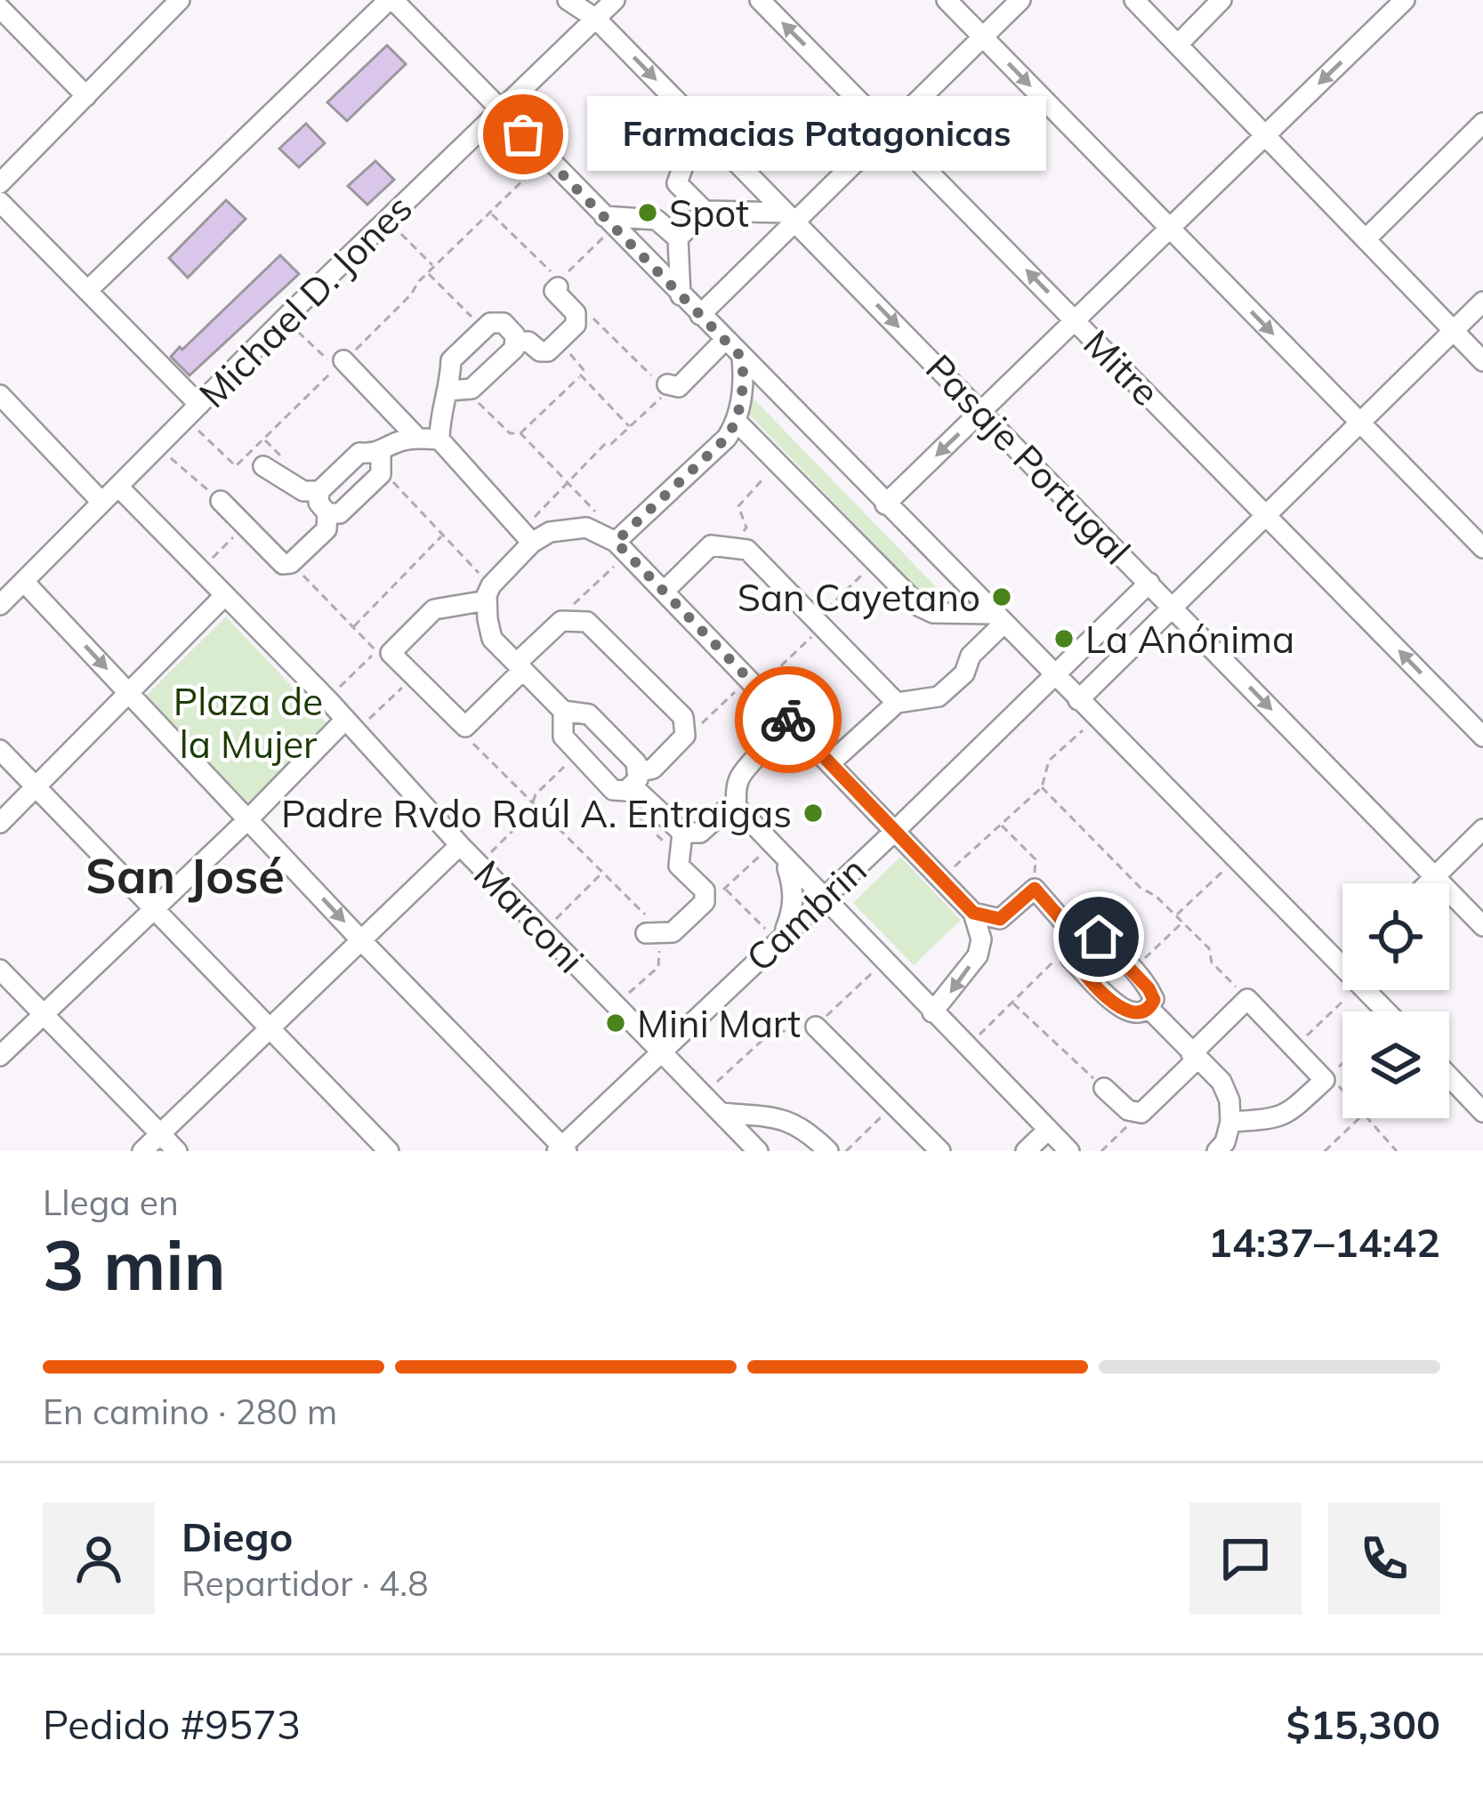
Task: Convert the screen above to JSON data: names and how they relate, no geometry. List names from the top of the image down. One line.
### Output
{"streets":{"street":["Michael D. Jones","Mitre","Pasaje Portugal","Cambrin","Marconi"]},"crossings":[["Michael D. Jones","Pasaje Portugal"],["Michael D. Jones","Marconi"],["Pasaje Portugal","Cambrin"],["Cambrin","Marconi"]],"districts":["San José"],"parks":["Plaza de la Mujer"],"places":["Farmacias Patagonicas","Spot","San Cayetano","La Anónima","Padre Rvdo Raúl A. Entraigas","Mini Mart"],"page":{"bubble":"Farmacias Patagonicas","heading":["3 min","Llega en","14:37–14:42"],"panel":["Diego","Repartidor · 4.8","Pedido #9573","$15,300"],"bar":"En camino · 280 m"}}
